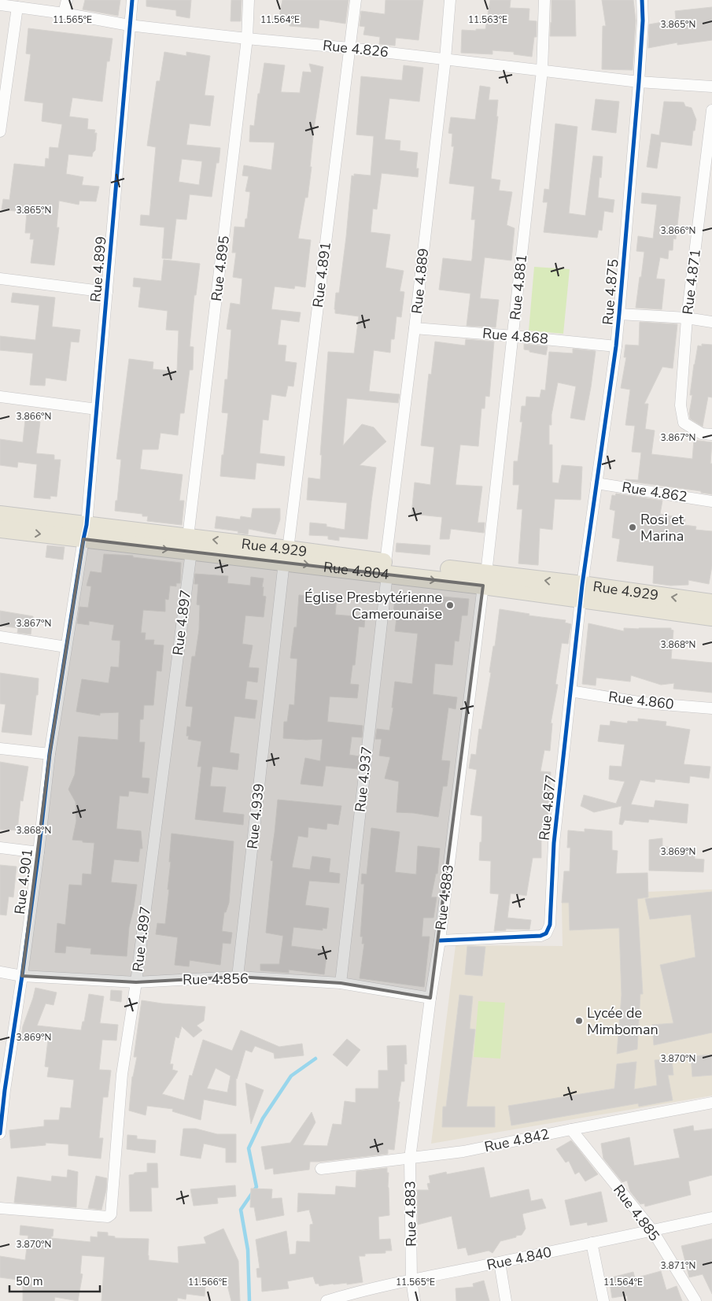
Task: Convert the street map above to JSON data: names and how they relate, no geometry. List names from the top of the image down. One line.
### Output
{"streets":{"main road":["Rue 4.929","Rue 4.804"],"street":["Rue 4.826","Rue 4.895","Rue 4.899","Rue 4.891","Rue 4.889","Rue 4.871","Rue 4.881","Rue 4.875","Rue 4.868","Rue 4.862","Rue 4.897","Rue 4.860","Rue 4.937","Rue 4.877","Rue 4.939","Rue 4.901","Rue 4.883","Rue 4.856","Rue 4.842","Rue 4.885","Rue 4.840"]},"crossings":[["Rue 4.826","Rue 4.895"],["Rue 4.826","Rue 4.899"],["Rue 4.826","Rue 4.891"],["Rue 4.826","Rue 4.889"],["Rue 4.826","Rue 4.881"],["Rue 4.826","Rue 4.875"],["Rue 4.895","Rue 4.804"],["Rue 4.895","Rue 4.897"],["Rue 4.899","Rue 4.804"],["Rue 4.899","Rue 4.901"],["Rue 4.891","Rue 4.804"],["Rue 4.891","Rue 4.939"],["Rue 4.889","Rue 4.868"],["Rue 4.889","Rue 4.804"],["Rue 4.889","Rue 4.937"],["Rue 4.881","Rue 4.868"],["Rue 4.881","Rue 4.804"],["Rue 4.881","Rue 4.883"],["Rue 4.875","Rue 4.868"],["Rue 4.875","Rue 4.862"],["Rue 4.875","Rue 4.929"],["Rue 4.875","Rue 4.804"],["Rue 4.875","Rue 4.877"],["Rue 4.929","Rue 4.804"],["Rue 4.929","Rue 4.877"],["Rue 4.804","Rue 4.897"],["Rue 4.804","Rue 4.937"],["Rue 4.804","Rue 4.877"],["Rue 4.804","Rue 4.939"],["Rue 4.804","Rue 4.901"],["Rue 4.804","Rue 4.883"],["Rue 4.897","Rue 4.856"],["Rue 4.860","Rue 4.877"],["Rue 4.937","Rue 4.856"],["Rue 4.877","Rue 4.883"],["Rue 4.939","Rue 4.856"],["Rue 4.901","Rue 4.856"],["Rue 4.883","Rue 4.856"],["Rue 4.883","Rue 4.842"],["Rue 4.883","Rue 4.840"],["Rue 4.842","Rue 4.885"],["Rue 4.885","Rue 4.840"]],"one_way":["Rue 4.929"],"places":["Rosi et Marina","Église Presbytérienne Camerounaise","Lycée de Mimboman"],"scale_bar":"50 m","coordinates":["11.565°E","11.564°E","11.563°E","3.865°N","3.866°N","3.867°N","3.868°N","3.869°N","3.870°N","3.871°N","11.566°E"]}
